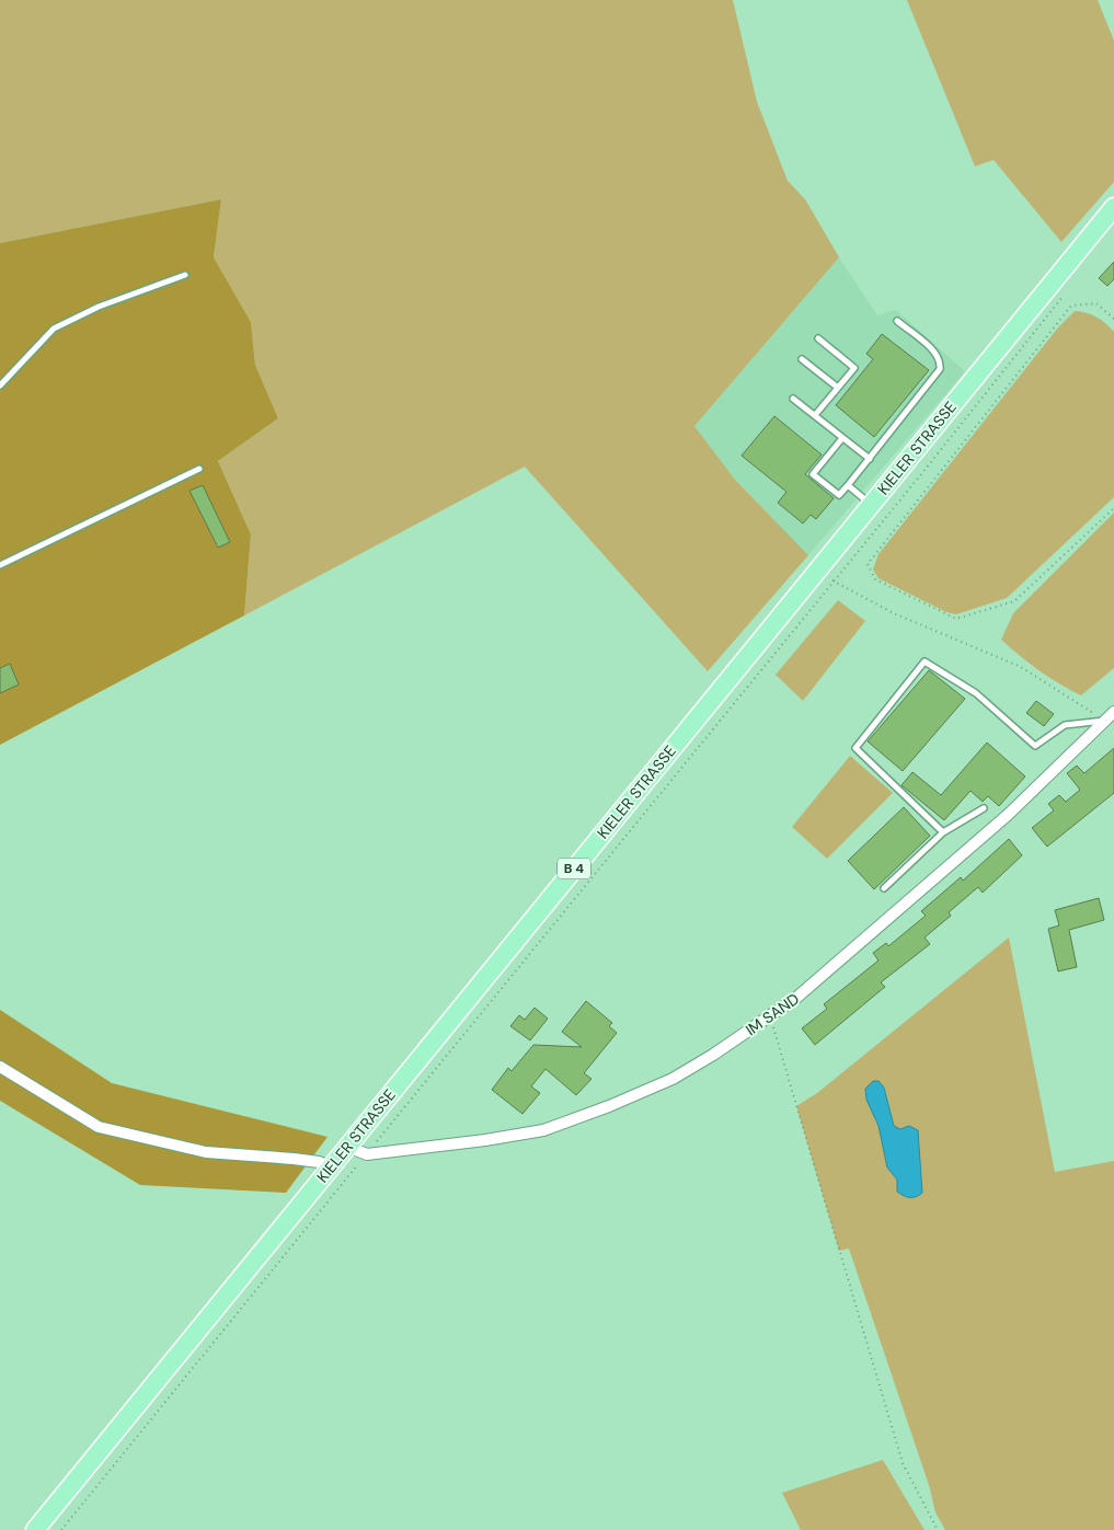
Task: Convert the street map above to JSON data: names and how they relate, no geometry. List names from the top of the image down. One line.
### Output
{"streets":{"main road":["KIELER STRASSE","B 4"],"street":["IM SAND"]},"crossings":[["KIELER STRASSE","IM SAND"]]}
